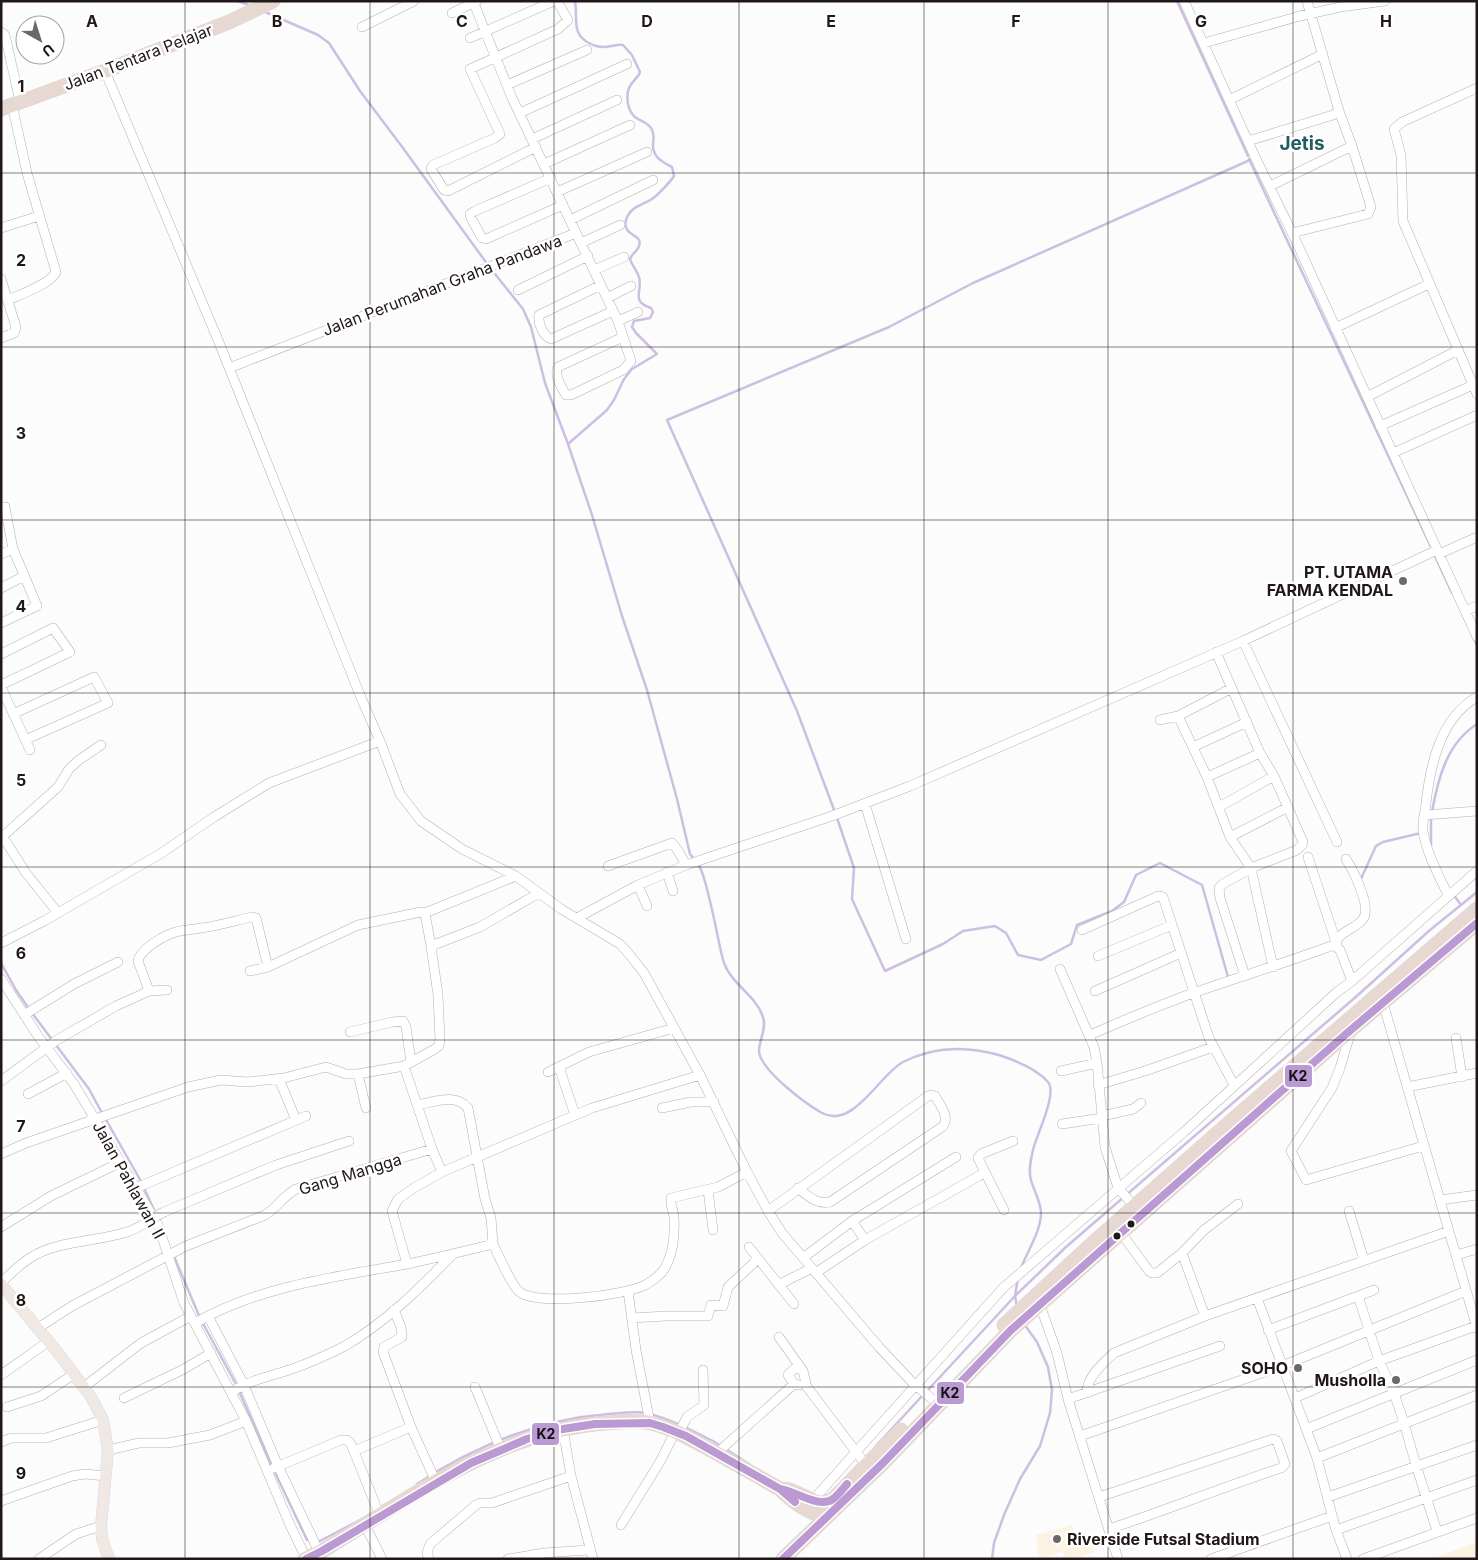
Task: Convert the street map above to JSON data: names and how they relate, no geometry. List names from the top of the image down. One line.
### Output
{"streets":{"highway":["Jalan Tentara Pelajar"],"street":["Jalan Perumahan Graha Pandawa","Gang Mangga","Jalan Pahlawan II"]},"crossings":[["Gang Mangga","Jalan Pahlawan II"]],"districts":["Jetis"],"places":["PT. UTAMA FARMA KENDAL","SOHO","Musholla","Riverside Futsal Stadium"],"lines":["transit line K2"],"north":"bottom right","grid":{"columns":["A","B","C","D","E","F","G","H"],"rows":["1","2","3","4","5","6","7","8","9"]}}
